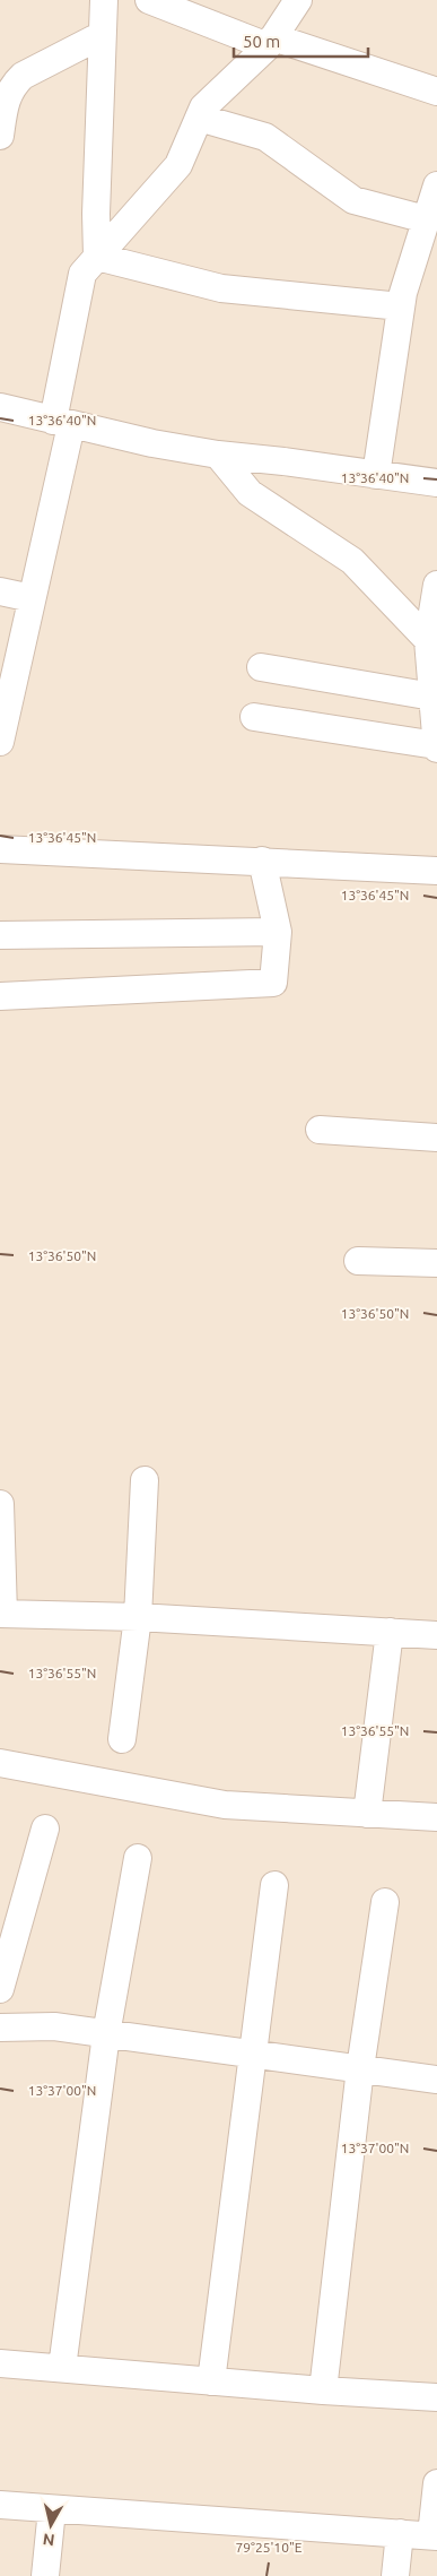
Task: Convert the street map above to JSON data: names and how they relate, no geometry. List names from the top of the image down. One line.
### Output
{"scale_bar":"50 m","north":"bottom","coordinates":["13°36'40\"N","13°36'45\"N","13°36'50\"N","13°36'55\"N","13°37'00\"N","79°25'10\"E"]}
